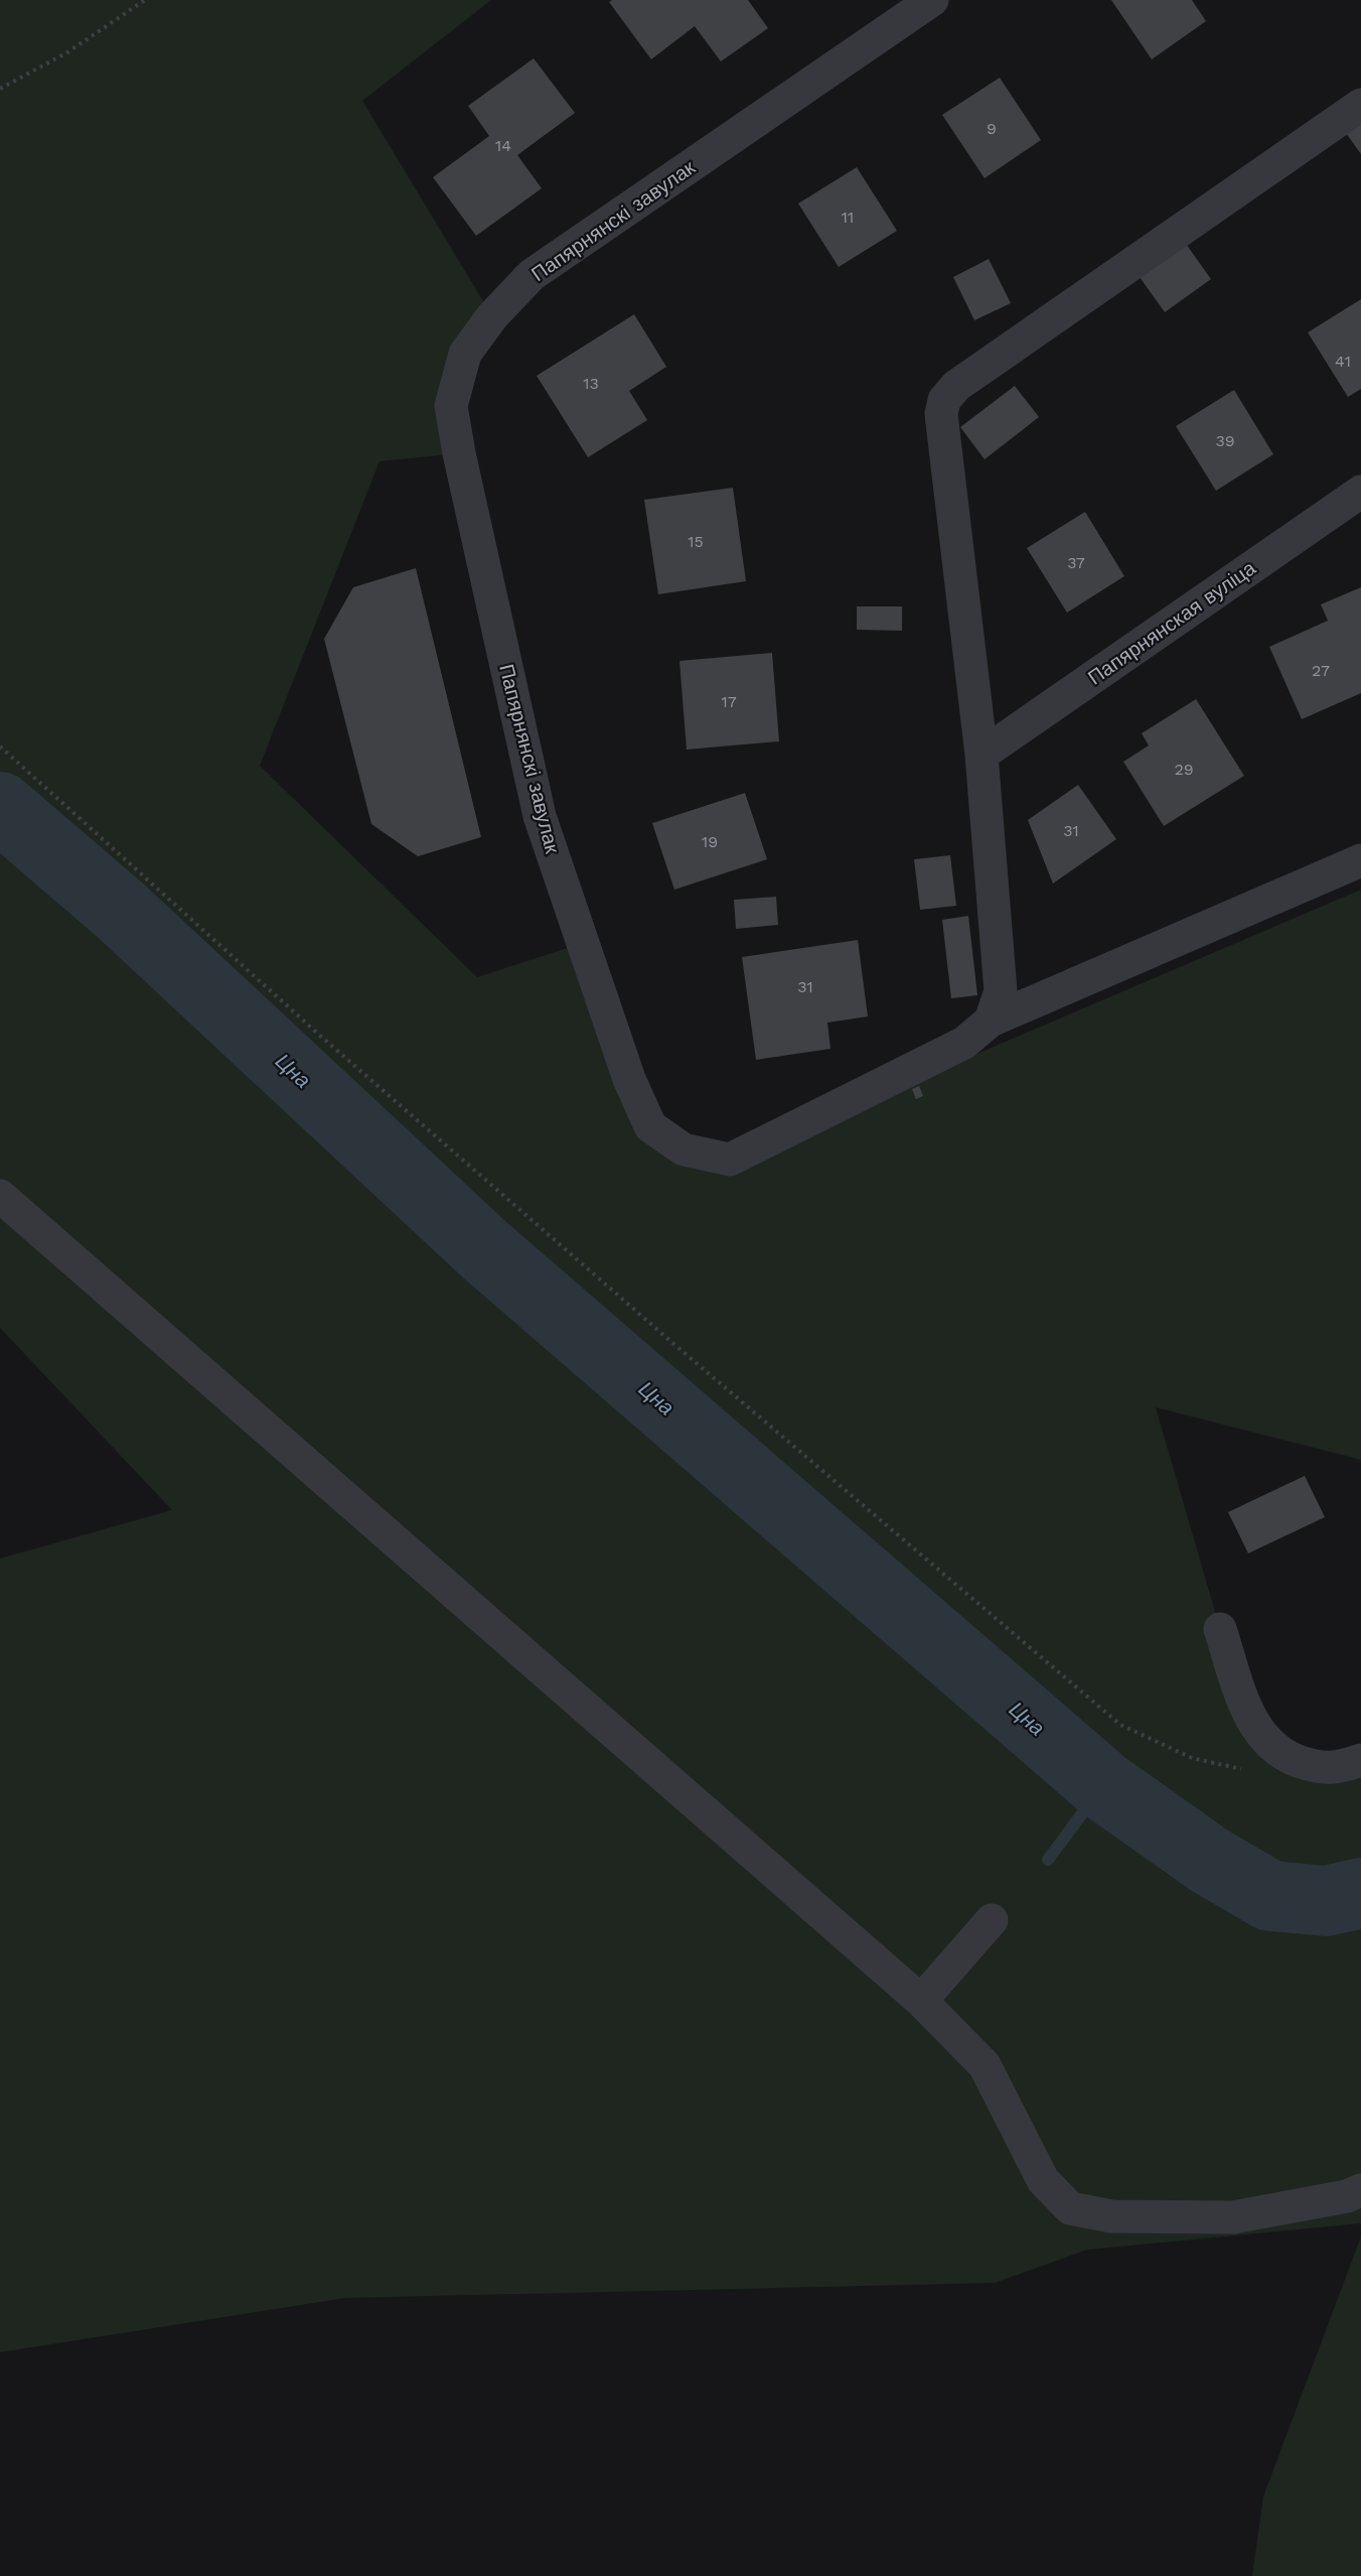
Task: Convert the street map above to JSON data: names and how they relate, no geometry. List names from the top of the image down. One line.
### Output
{"streets":{"street":["Папярнянскі завулак","Папярнянская вуліца"]},"water":["Цна"],"house_numbers":["9","14","11","41","13","39","15","37","27","17","29","31","19","31"]}
